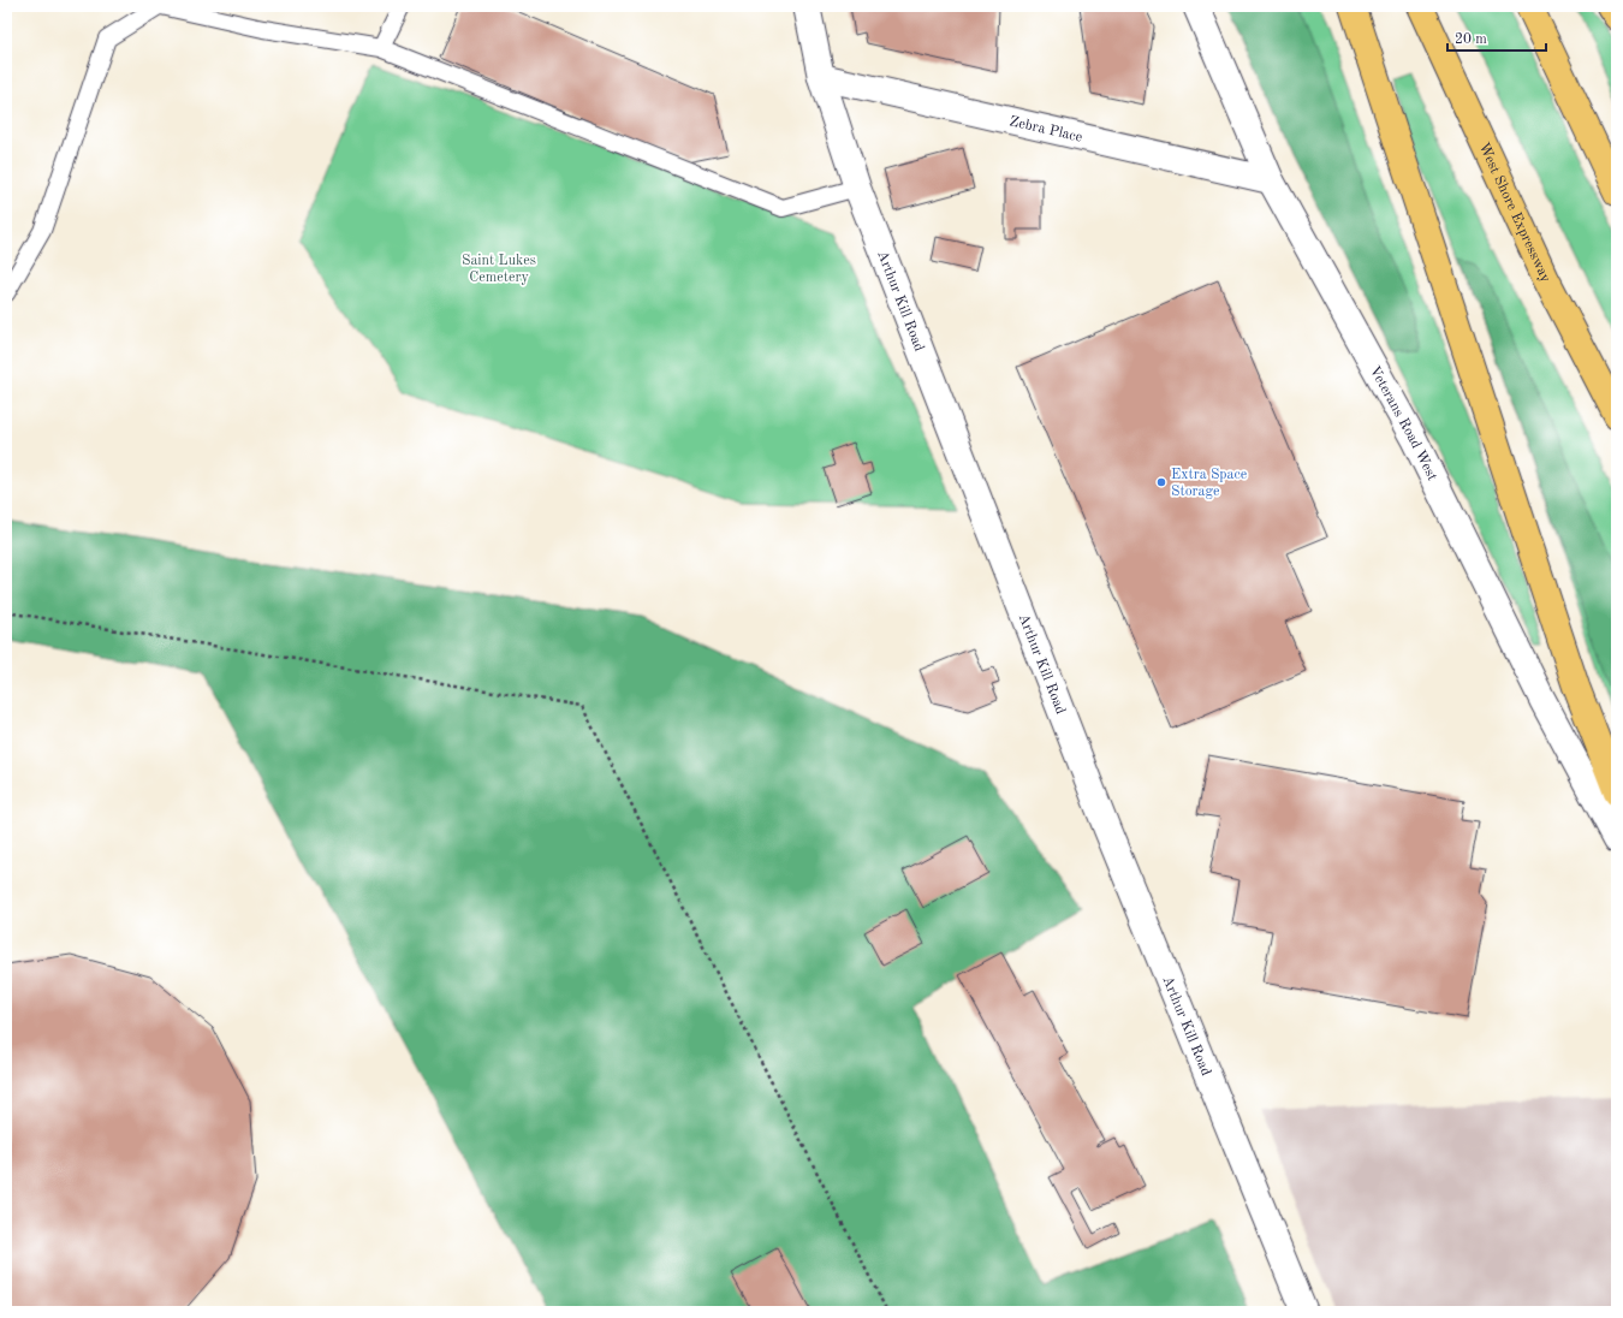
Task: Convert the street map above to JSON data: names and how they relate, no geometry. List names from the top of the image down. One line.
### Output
{"streets":{"highway":["West Shore Expressway"],"street":["Zebra Place","Arthur Kill Road","Veterans Road West"]},"crossings":[["Zebra Place","Arthur Kill Road"],["Zebra Place","Veterans Road West"]],"parks":["Saint Lukes Cemetery"],"places":["Extra Space Storage"],"scale_bar":"20 m"}
